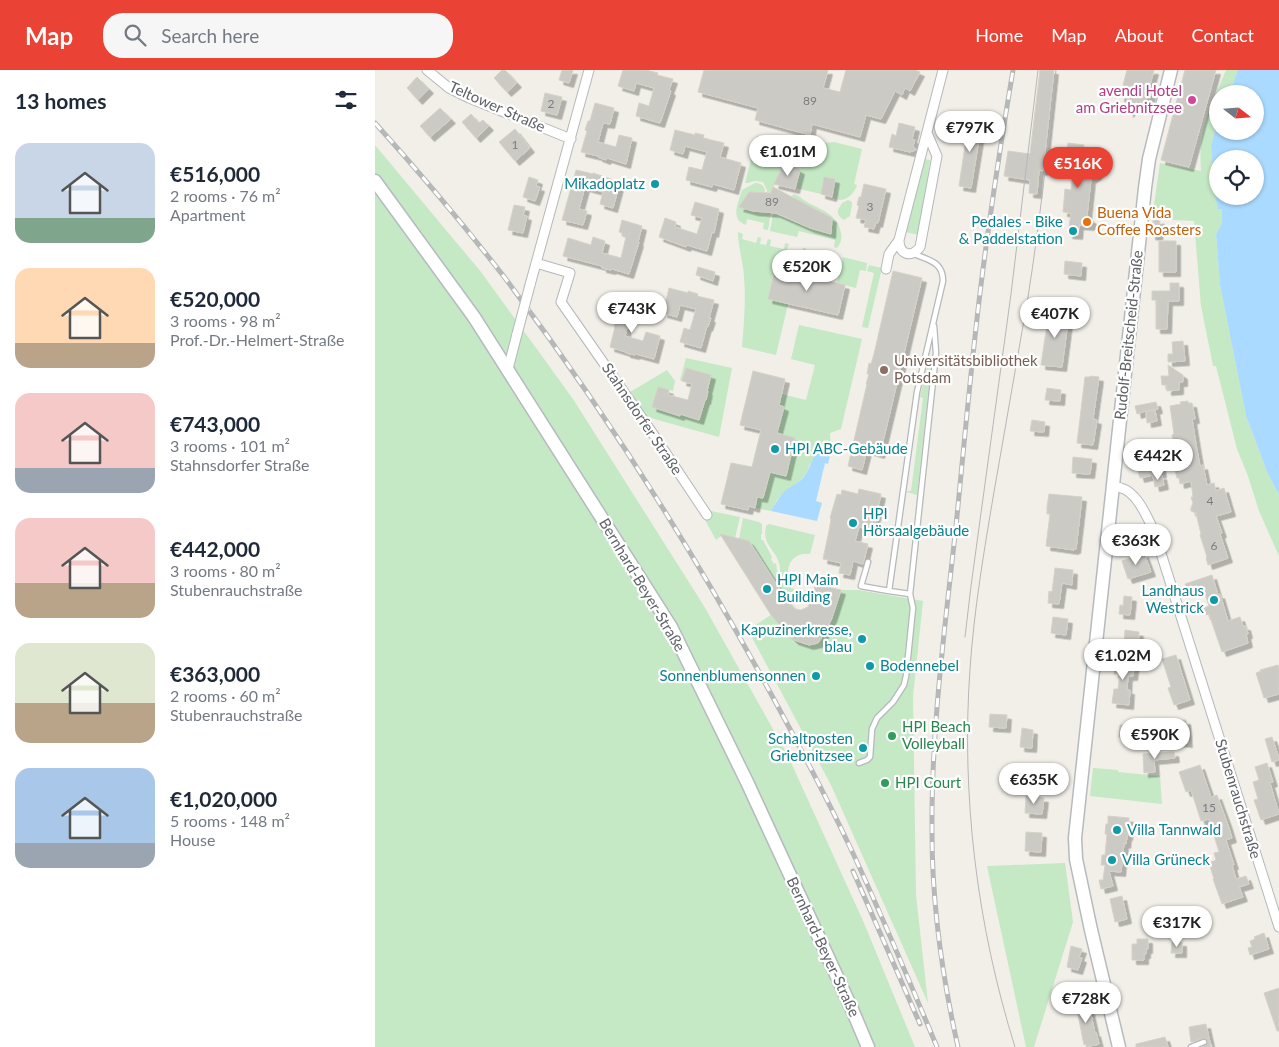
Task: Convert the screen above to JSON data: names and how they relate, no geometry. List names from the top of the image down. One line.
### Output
{"streets":{"street":["Teltower Straße","Rudolf-Breitscheid-Straße","Stahnsdorfer Straße","Bernhard-Beyer-Straße","Stubenrauchstraße"]},"crossings":[["Rudolf-Breitscheid-Straße","Stubenrauchstraße"]],"places":["avendi Hotel am Griebnitzsee","Mikadoplatz","Buena Vida Coffee Roasters","Pedales - Bike & Paddelstation","Universitätsbibliothek Potsdam","HPI ABC-Gebäude","HPI Hörsaalgebäude","HPI Main Building","Landhaus Westrick","Kapuzinerkresse, blau","Bodennebel","Sonnenblumensonnen","HPI Beach Volleyball","Schaltposten Griebnitzsee","HPI Court","Villa Tannwald","Villa Grüneck"],"house_numbers":["89","2","1","89","3","4","6","15"],"north":"right","page":{"header":"Map","search":"Search here","nav":["Home","Map","About","Contact"],"heading":"13 homes","price":["€797K","€1.01M","€516K","€520K","€743K","€407K","€442K","€363K","€1.02M","€590K","€635K","€317K","€728K"],"list":[{"name":"€516,000","note":"2 rooms · 76 m² · Apartment"},{"name":"€520,000","note":"3 rooms · 98 m² · Prof.-Dr.-Helmert-Straße"},{"name":"€743,000","note":"3 rooms · 101 m² · Stahnsdorfer Straße"},{"name":"€442,000","note":"3 rooms · 80 m² · Stubenrauchstraße"},{"name":"€363,000","note":"2 rooms · 60 m² · Stubenrauchstraße"},{"name":"€1,020,000","note":"5 rooms · 148 m² · House"}]}}
